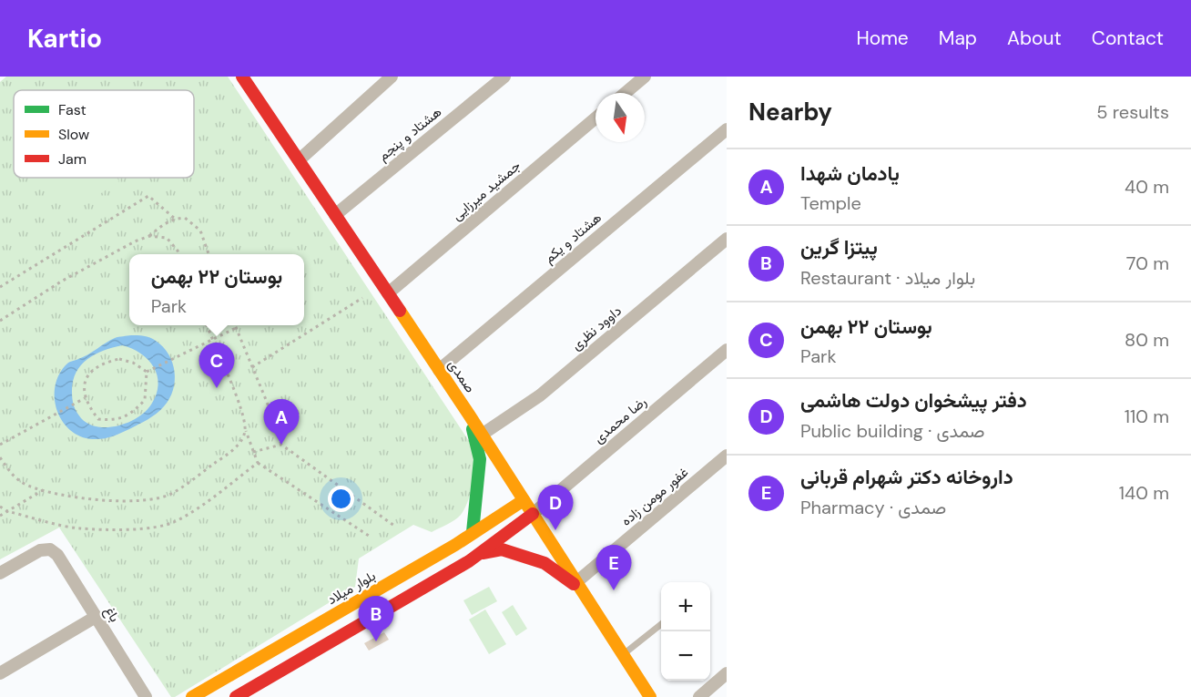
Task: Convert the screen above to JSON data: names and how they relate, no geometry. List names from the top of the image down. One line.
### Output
{"streets":{"main road":["صمدی","بلوار میلاد"],"street":["هشتاد و پنجم","جمشید میرزایی","هشتاد و یکم","داوود نظری","رضا محمدی","غفور مومن زاده","باغ"]},"crossings":[["هشتاد و پنجم","صمدی"],["جمشید میرزایی","صمدی"],["هشتاد و یکم","صمدی"],["داوود نظری","صمدی"],["صمدی","رضا محمدی"],["صمدی","غفور مومن زاده"],["صمدی","بلوار میلاد"]],"legend":["Fast","Slow","Jam"],"north":"bottom","page":{"header":"Kartio","nav":["Home","Map","About","Contact"],"heading":["Nearby","5 results"],"list":[{"mark":"A","name":"یادمان شهدا","note":"Temple","value":"40 m"},{"mark":"B","name":"پیتزا گرین","note":"Restaurant · بلوار میلاد","value":"70 m"},{"mark":"C","name":"بوستان ۲۲ بهمن","note":"Park","value":"80 m"},{"mark":"D","name":"دفتر پیشخوان دولت هاشمی","note":"Public building · صمدی","value":"110 m"},{"mark":"E","name":"داروخانه دکتر شهرام قربانی","note":"Pharmacy · صمدی","value":"140 m"}],"popup":["بوستان ۲۲ بهمن","Park"],"pins":["C","A","D","E","B"],"map_buttons":["+","−"]}}
